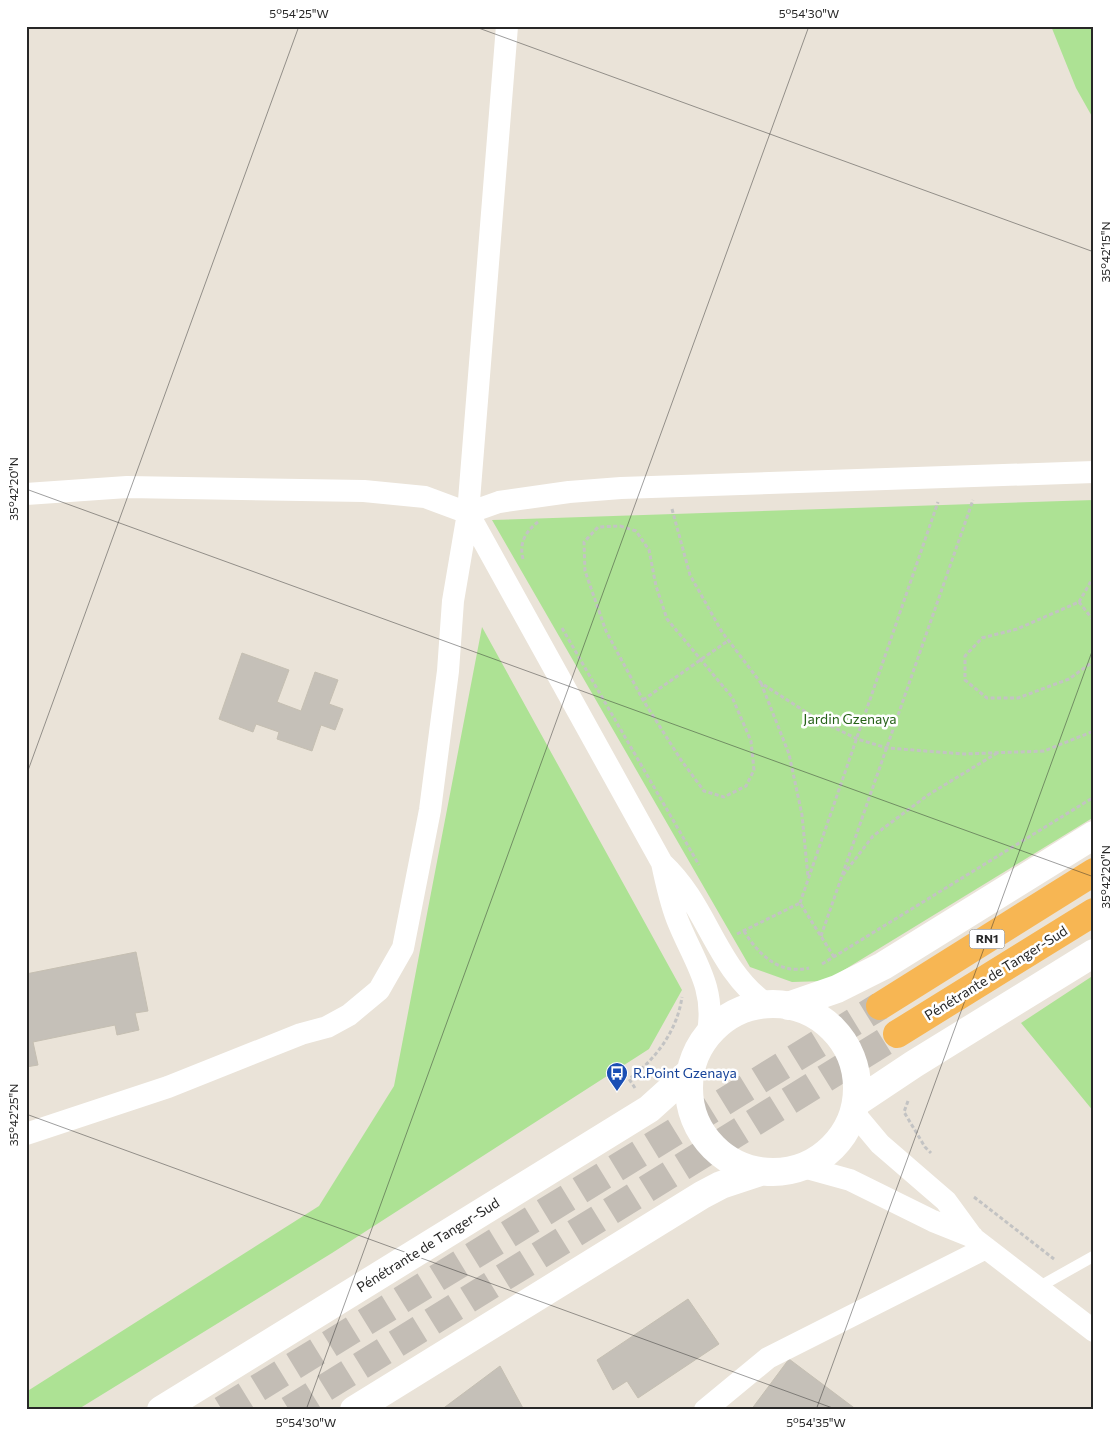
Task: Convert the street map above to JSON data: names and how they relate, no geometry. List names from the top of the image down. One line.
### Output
{"streets":{"highway":["RN1","Pénétrante de Tanger-Sud"]},"parks":["Jardin Gzenaya"],"places":{"bus stop":["R.Point Gzenaya"]},"coordinates":["5°54'25\"W","5°54'30\"W","35°42'15\"N","35°42'20\"N","35°42'25\"N","5°54'35\"W"]}
